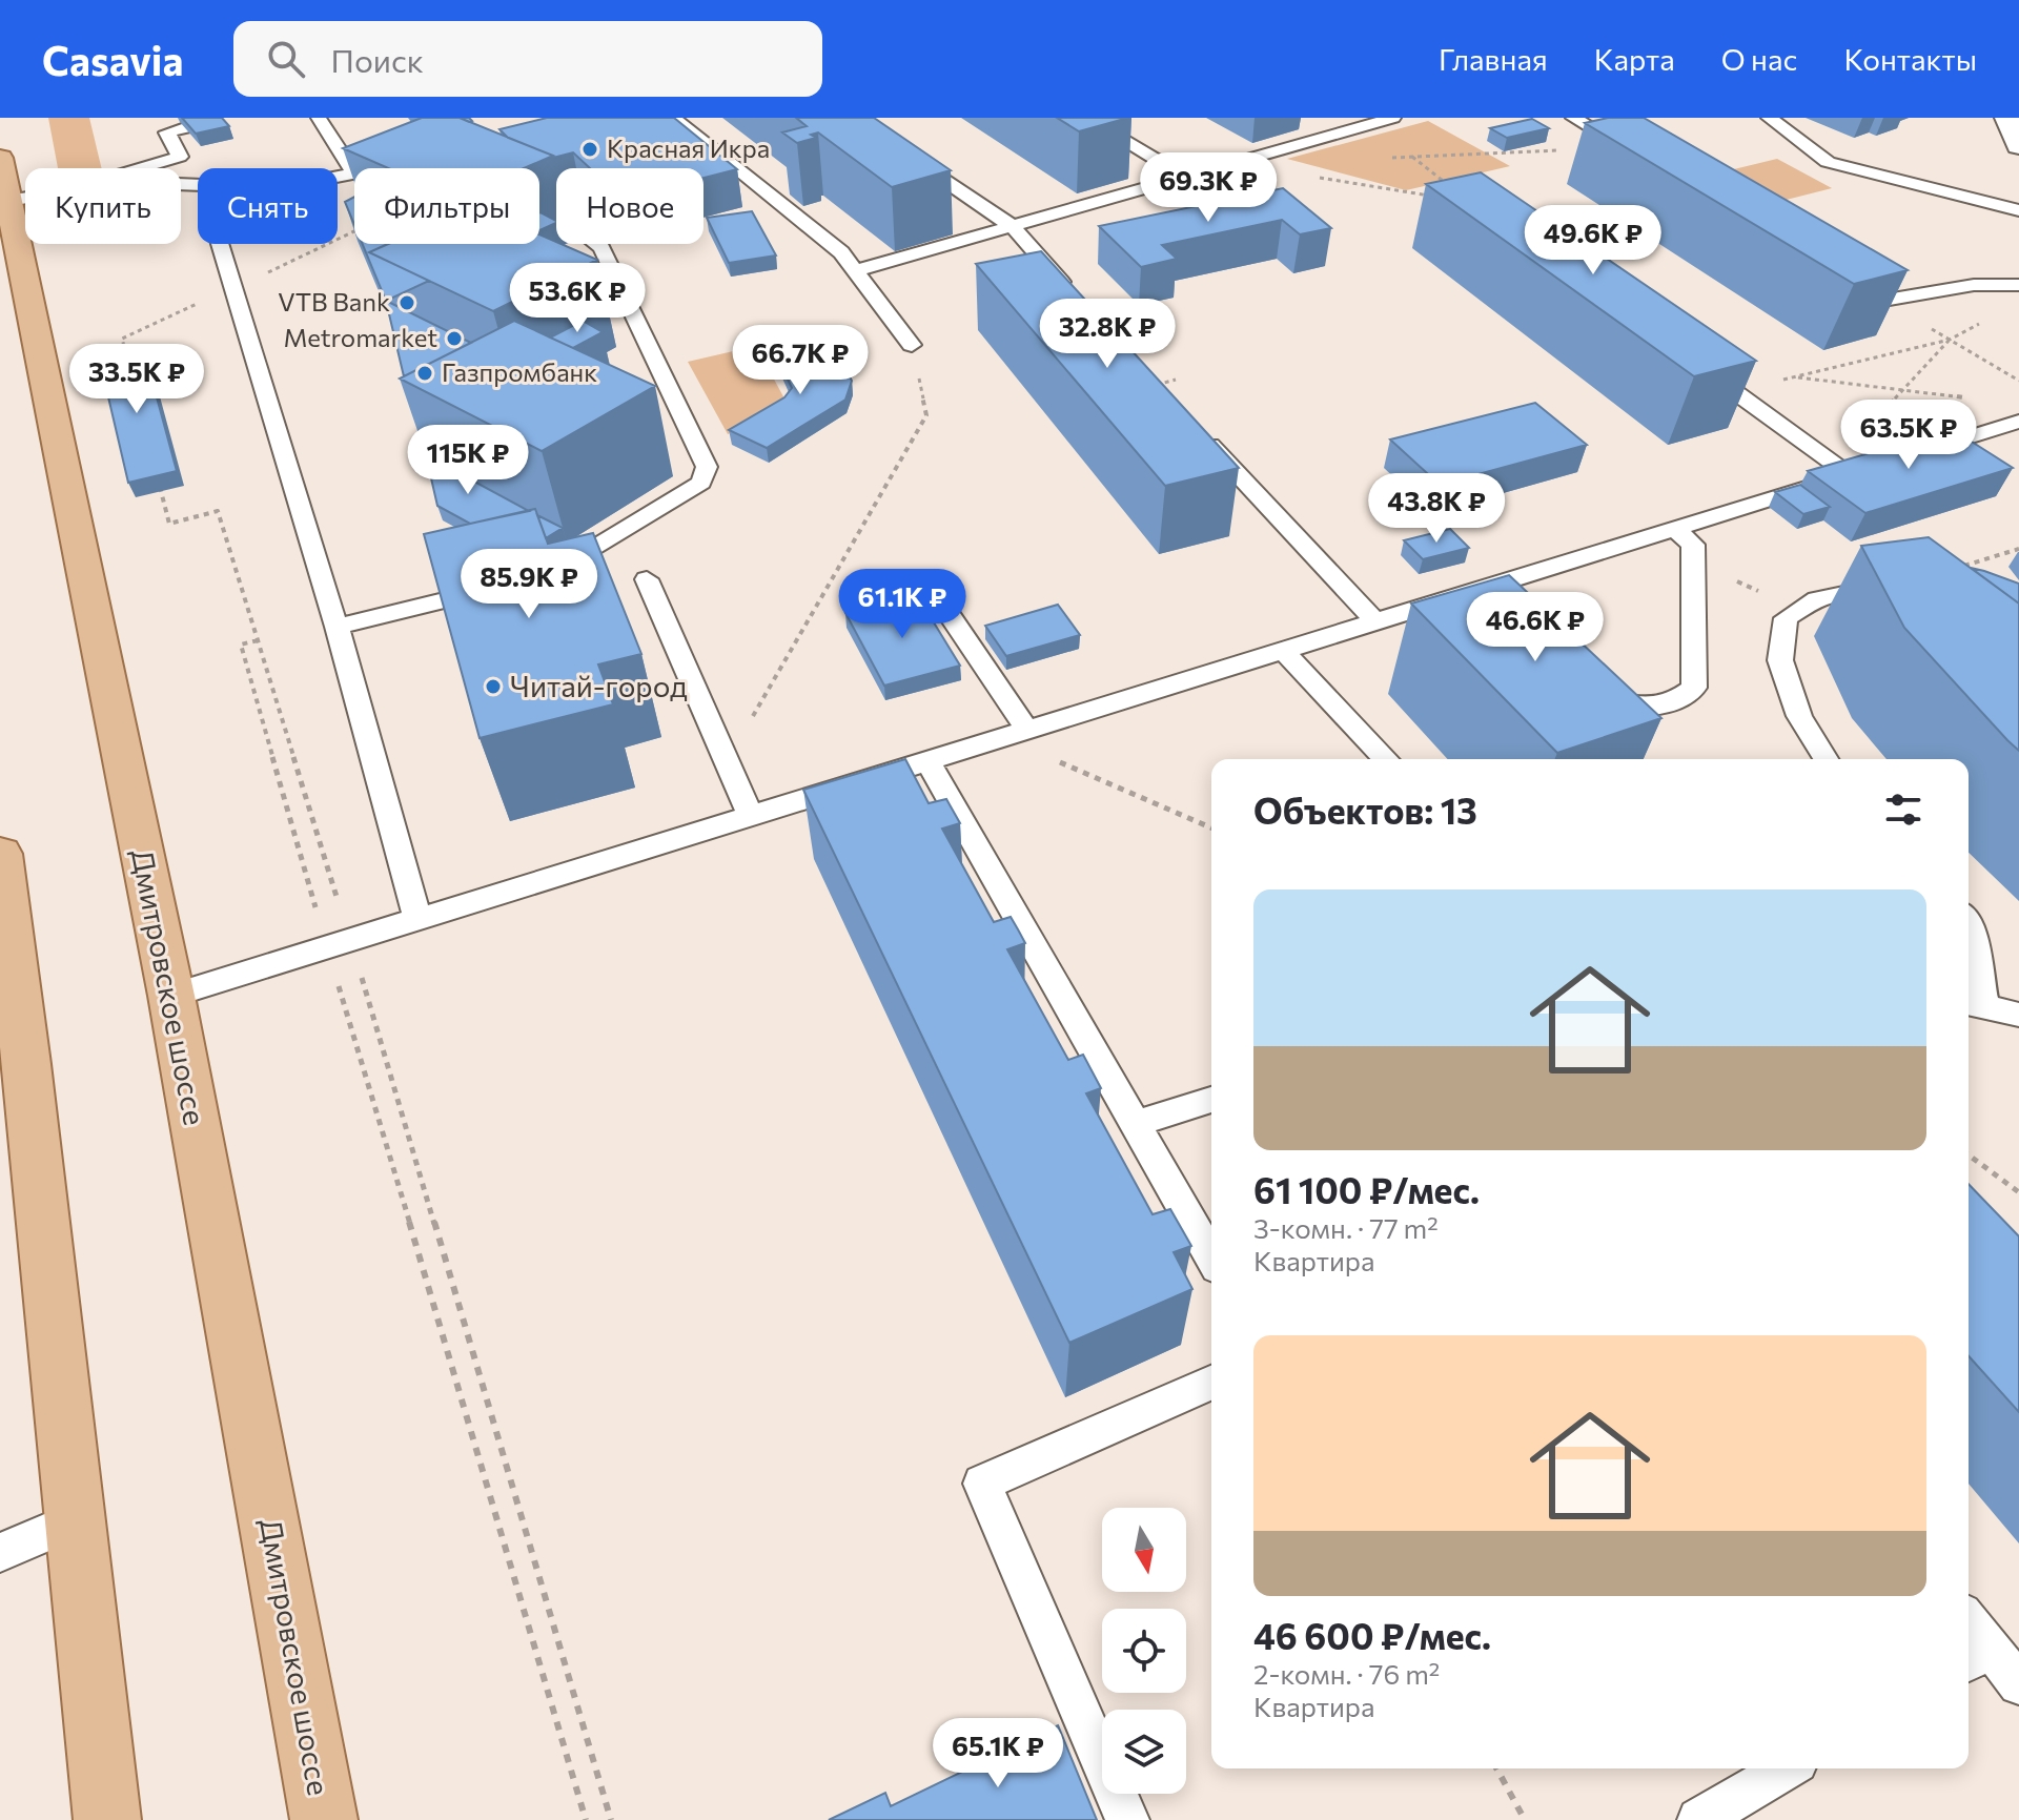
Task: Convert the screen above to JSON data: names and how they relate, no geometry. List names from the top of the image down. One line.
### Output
{"streets":{"main road":["Дмитровское шоссе"]},"places":["Красная Икра","VTB Bank","Metromarket","Газпромбанк","Читай-город"],"north":"bottom","page":{"header":"Casavia","search":"Поиск","nav":["Главная","Карта","О нас","Контакты"],"price":["69.3K ₽","49.6K ₽","53.6K ₽","32.8K ₽","66.7K ₽","33.5K ₽","63.5K ₽","115K ₽","43.8K ₽","85.9K ₽","61.1K ₽","46.6K ₽","65.1K ₽"],"chip":["Купить","Снять","Фильтры","Новое"],"heading":"Объектов: 13","list":[{"name":"61 100 ₽/мес.","note":"3-комн. · 77 m² · Квартира"},{"name":"46 600 ₽/мес.","note":"2-комн. · 76 m² · Квартира"}]}}
